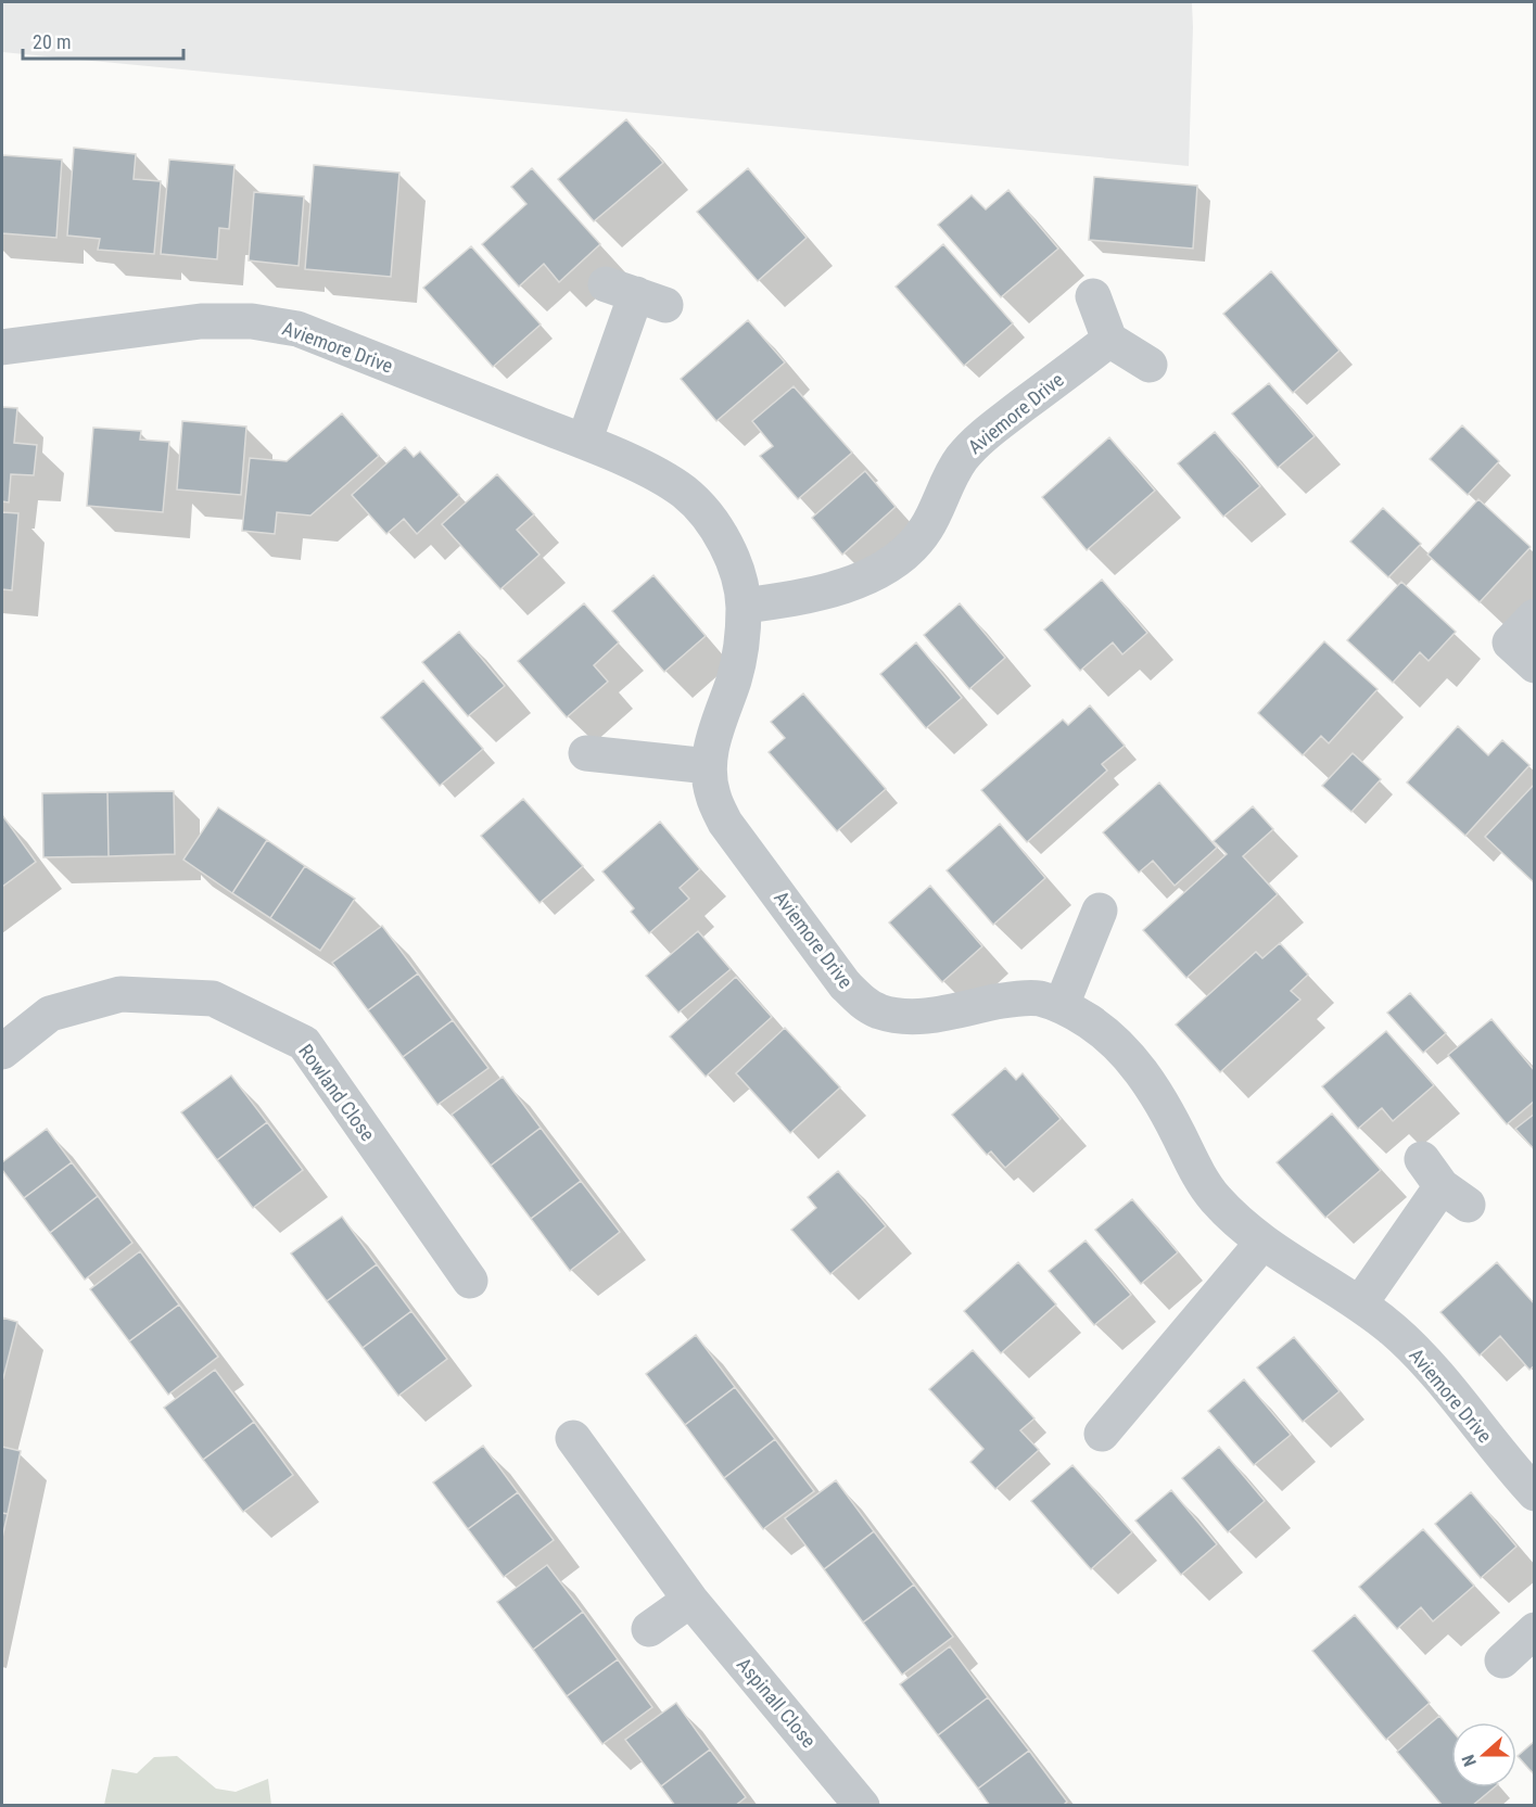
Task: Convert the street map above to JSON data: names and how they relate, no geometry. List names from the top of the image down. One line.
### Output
{"streets":{"street":["Aviemore Drive","Rowland Close","Aspinall Close"]},"scale_bar":"20 m","north":"left"}
